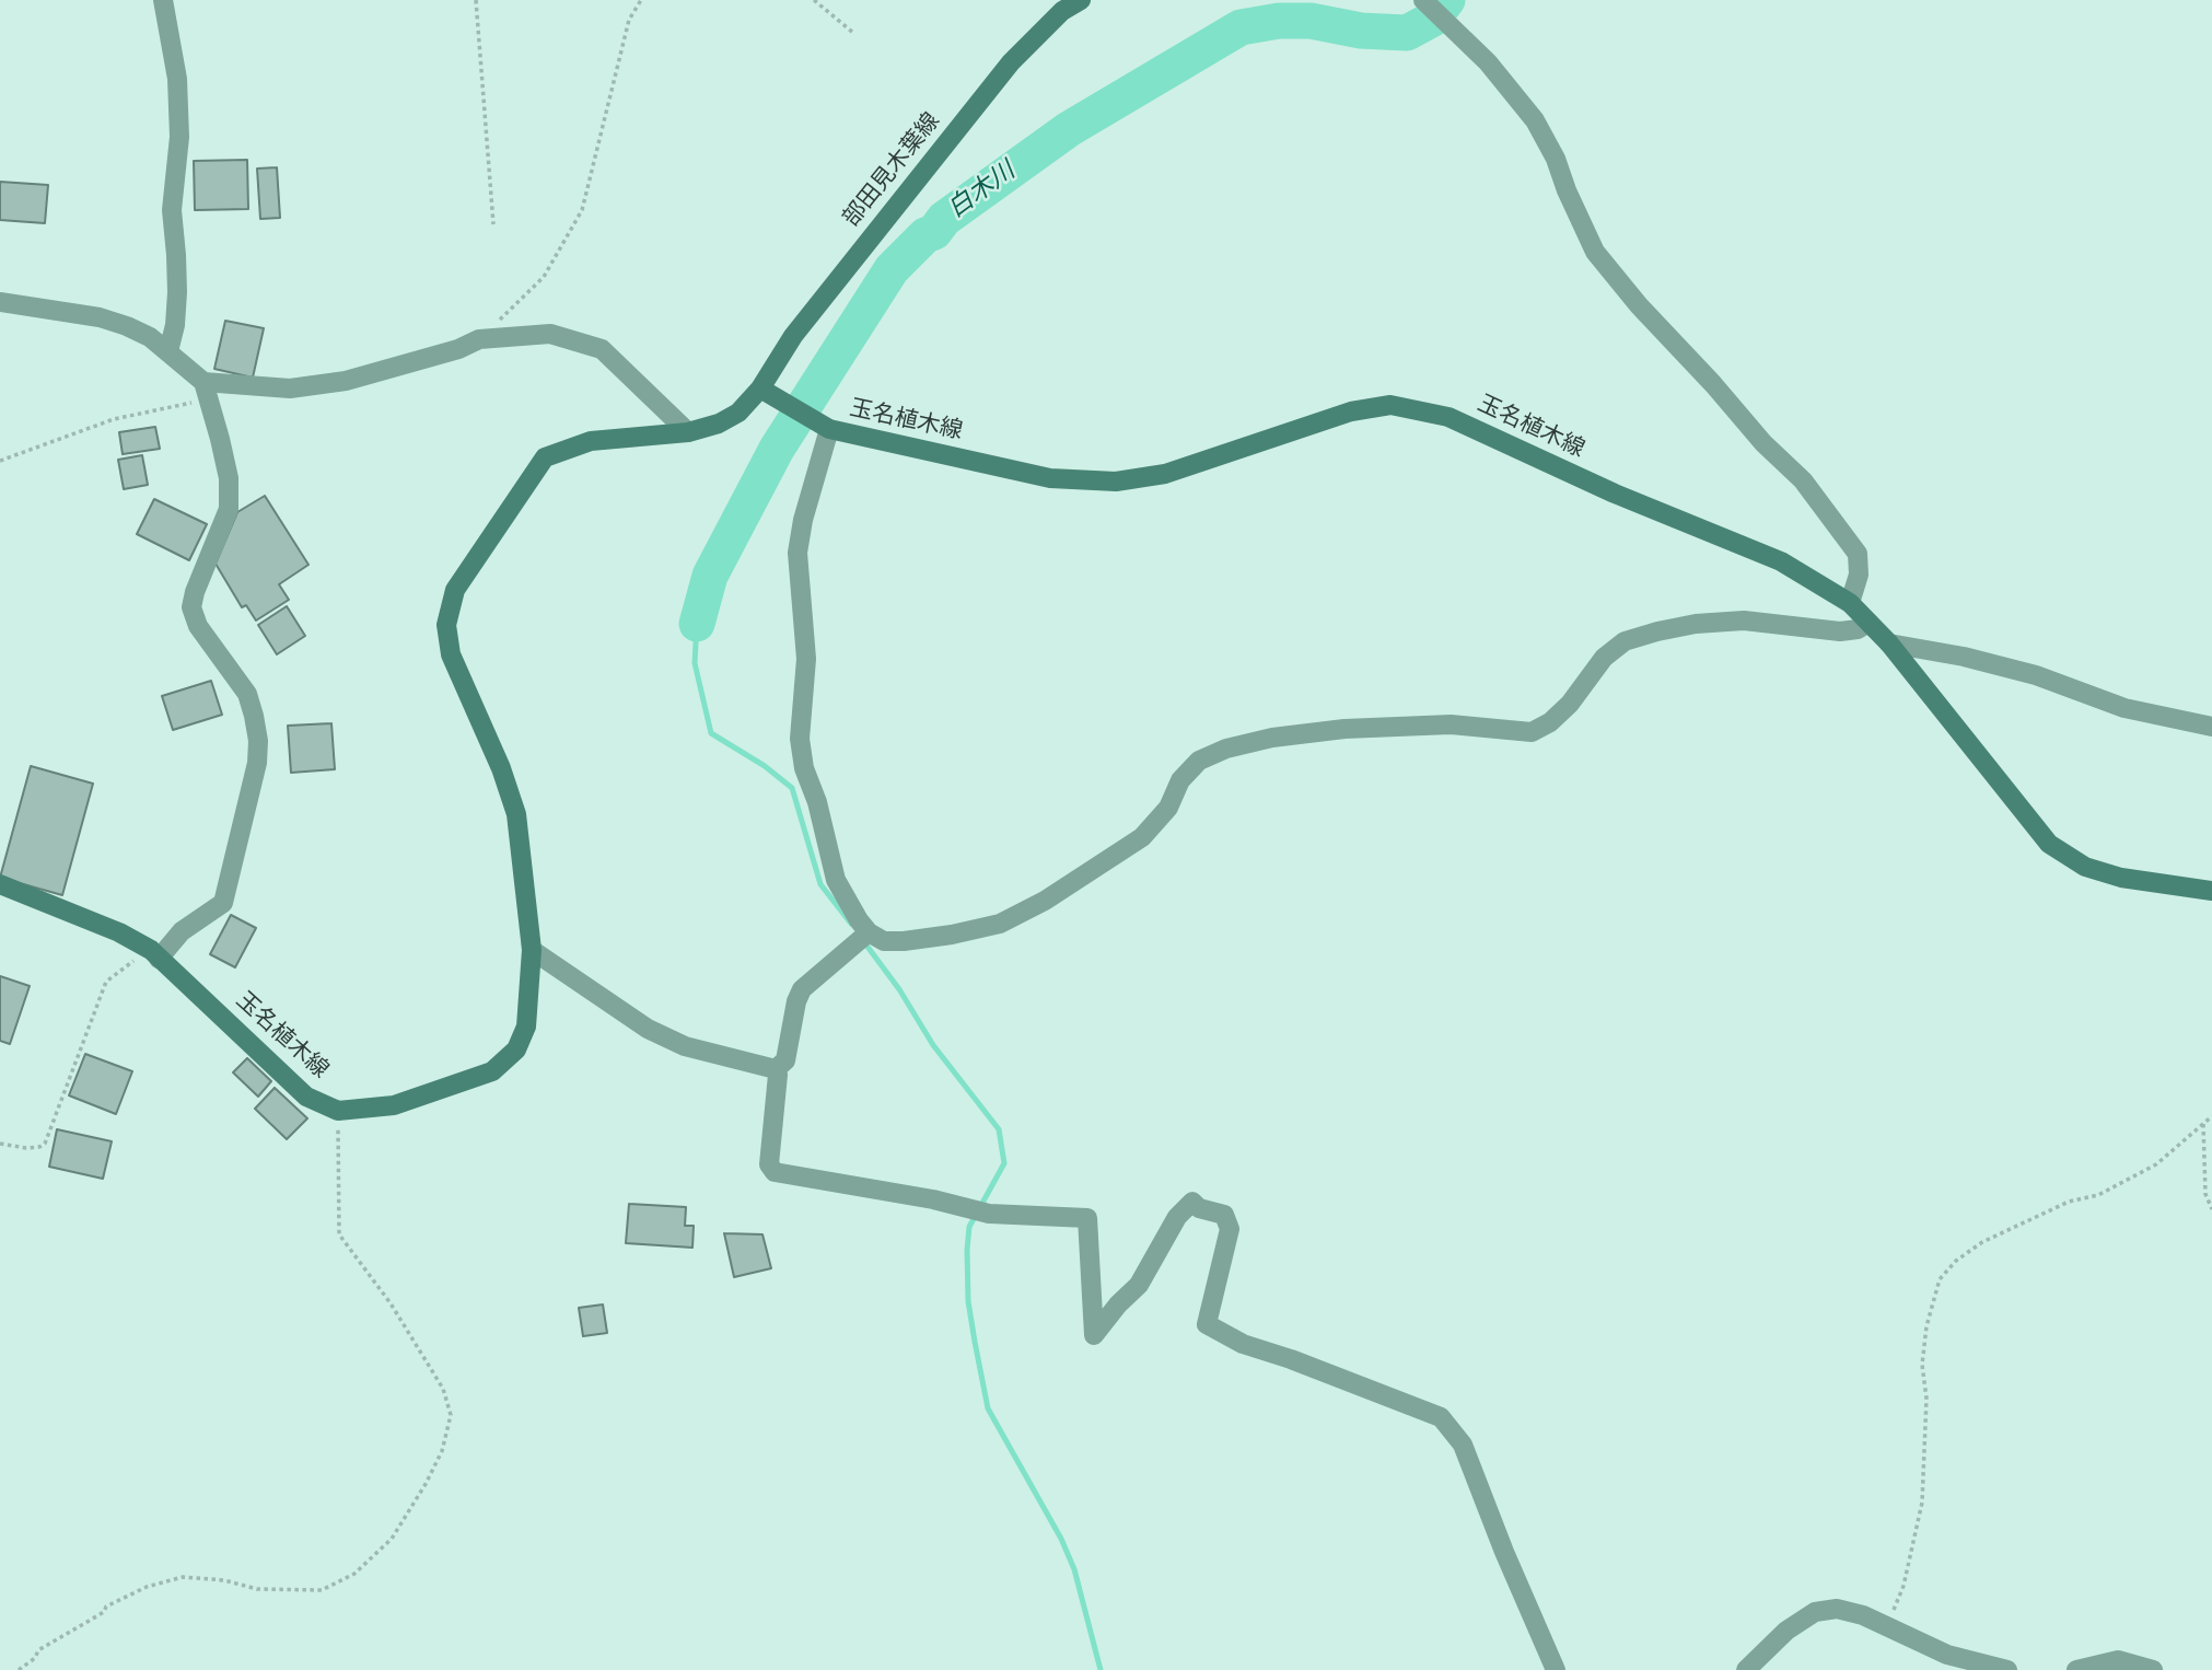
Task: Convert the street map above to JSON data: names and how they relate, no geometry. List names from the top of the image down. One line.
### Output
{"streets":{"main road":["部田見木葉線","玉名植木線"]},"crossings":[["部田見木葉線","玉名植木線"]],"water":["白木川"]}
